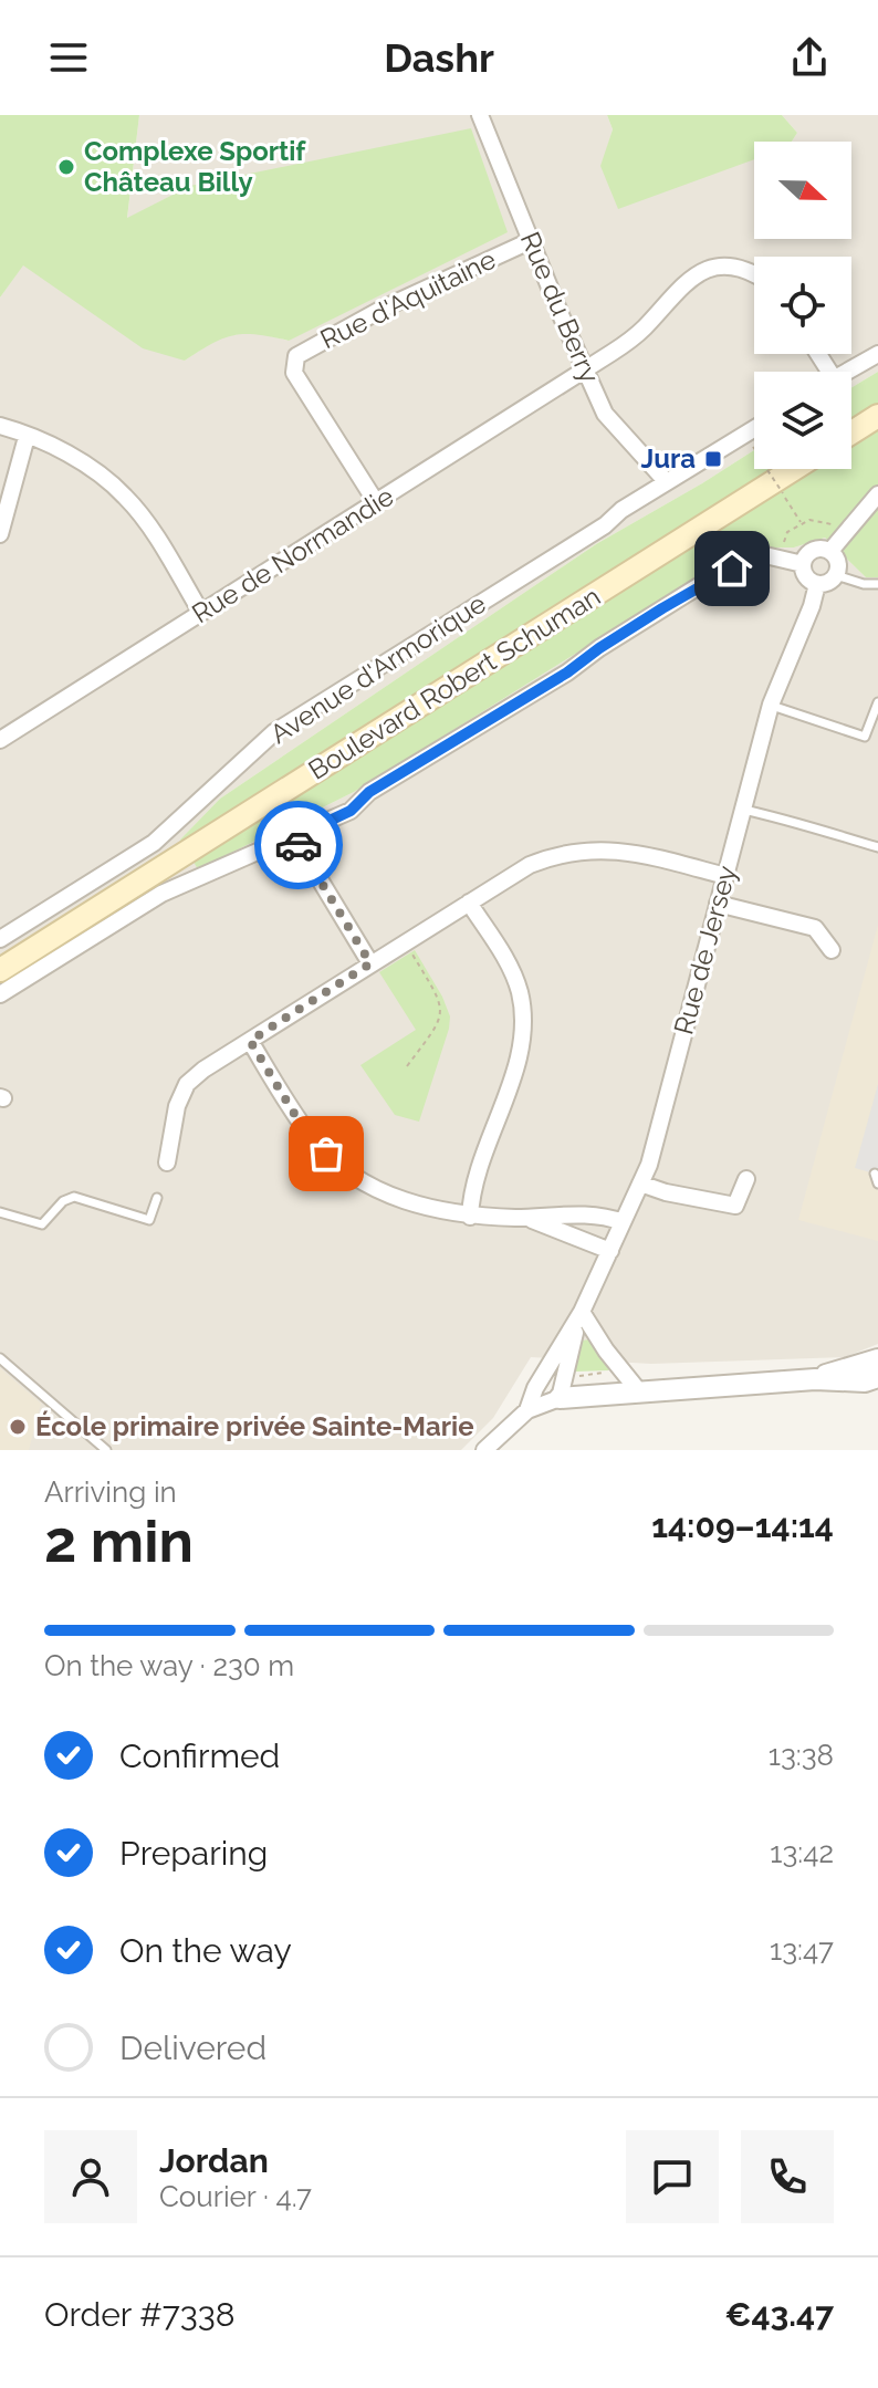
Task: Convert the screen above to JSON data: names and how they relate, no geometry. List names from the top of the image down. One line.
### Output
{"streets":{"main road":["Boulevard Robert Schuman"],"street":["Rue d'Aquitaine","Rue du Berry","Rue de Normandie","Avenue d'Armorique","Rue de Jersey"]},"crossings":[["Rue d'Aquitaine","Rue du Berry"],["Rue d'Aquitaine","Rue de Normandie"],["Rue du Berry","Rue de Normandie"],["Rue du Berry","Avenue d'Armorique"]],"places":{"other":["Complexe Sportif Château Billy","École primaire privée Sainte-Marie"],"transit":["Jura"]},"north":"right","page":{"header":"Dashr","heading":["2 min","Arriving in","14:09–14:14"],"panel":["Jordan","Courier · 4.7","Order #7338","€43.47"],"bar":"On the way · 230 m","list":[["Confirmed","13:38"],["Preparing","13:42"],["On the way","13:47"],"Delivered"]}}
